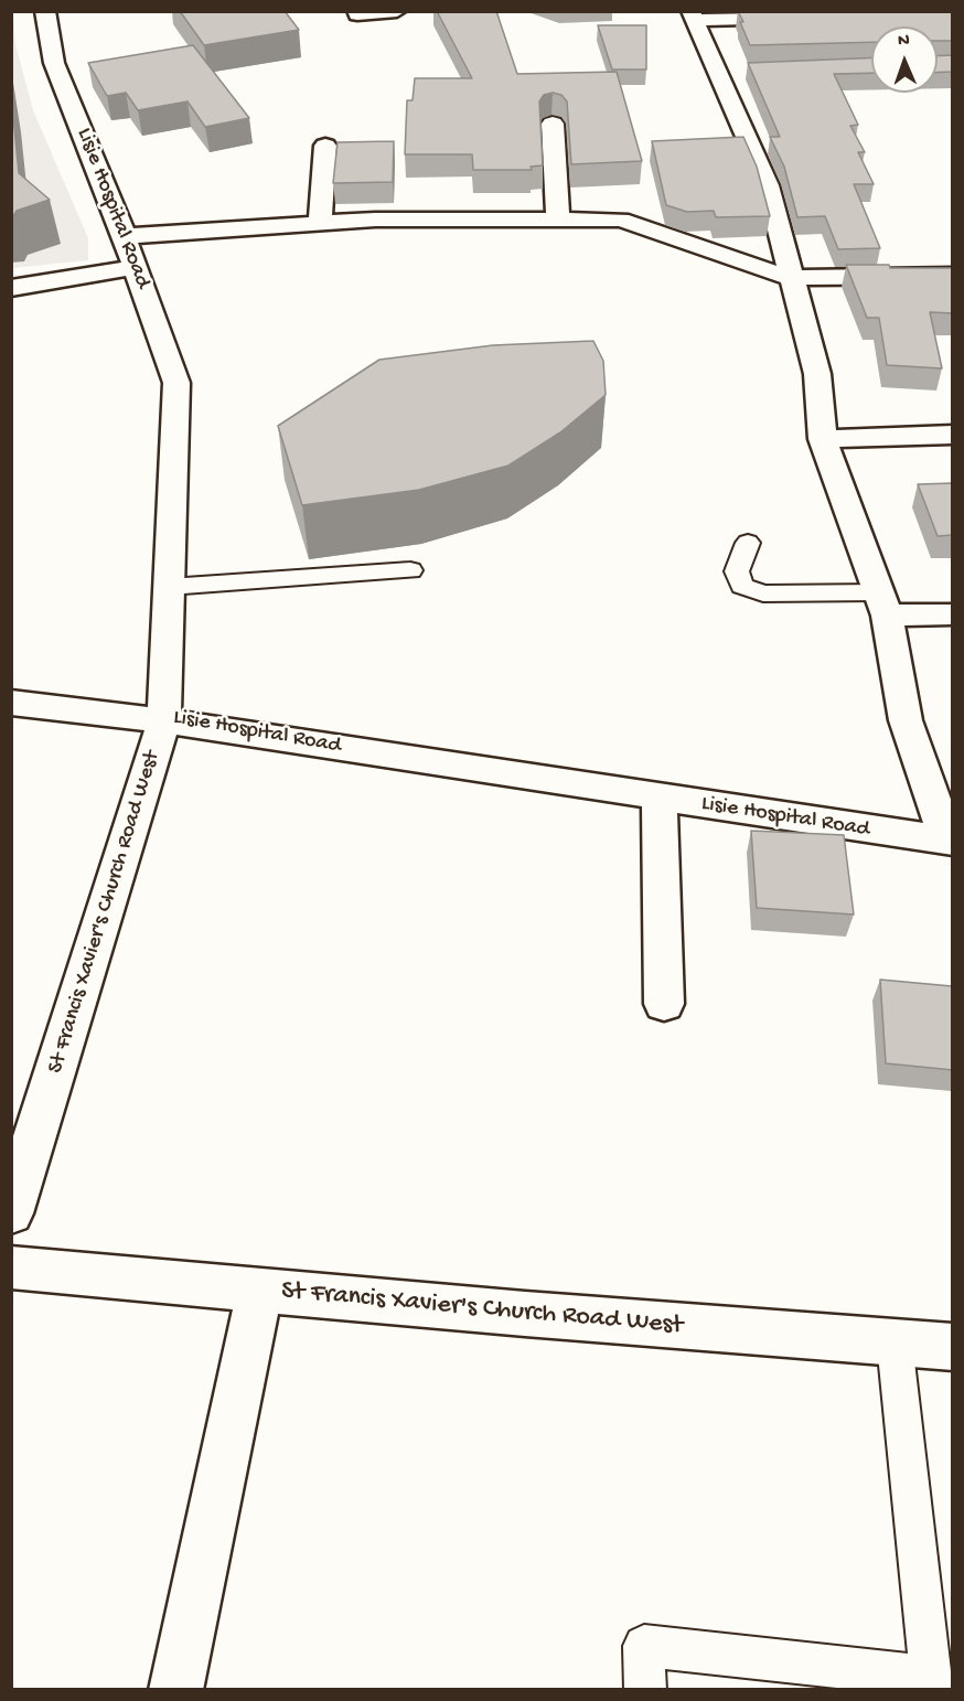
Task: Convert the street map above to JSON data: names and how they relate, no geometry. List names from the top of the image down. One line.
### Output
{"streets":{"street":["Lisie Hospital Road","St Francis Xavier's Church Road West"]},"crossings":[["Lisie Hospital Road","St Francis Xavier's Church Road West"]],"north":"top"}
